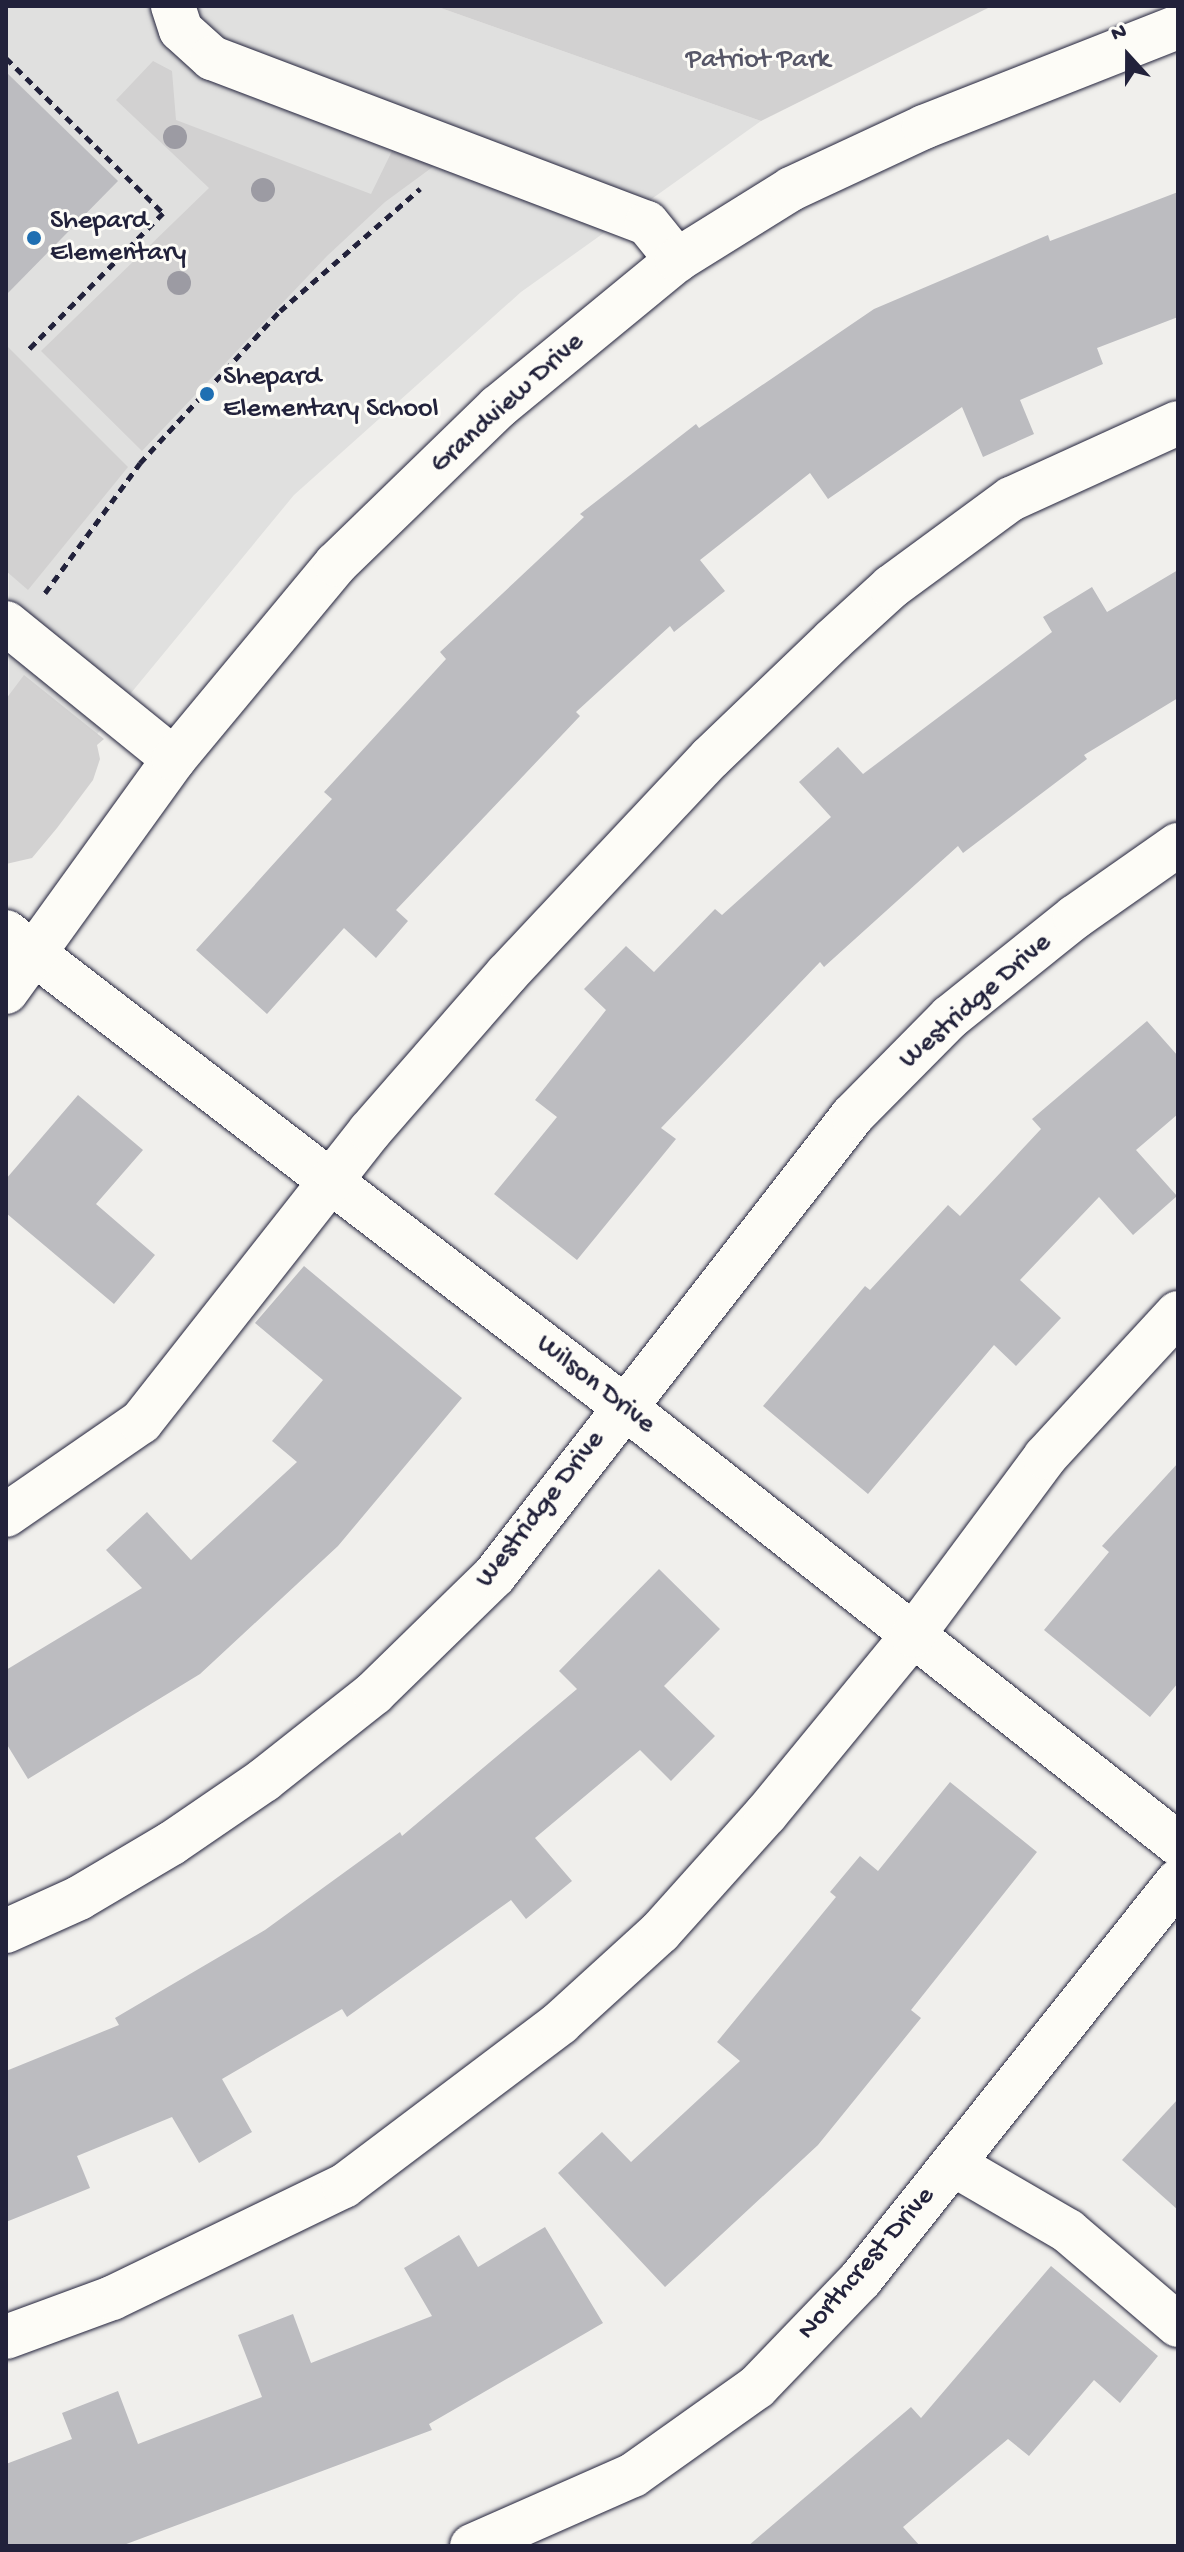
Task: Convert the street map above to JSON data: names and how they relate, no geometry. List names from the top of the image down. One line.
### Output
{"streets":{"street":["Grandview Drive","Westridge Drive","Wilson Drive","Northcrest Drive"]},"crossings":[["Grandview Drive","Wilson Drive"],["Westridge Drive","Wilson Drive"]],"parks":["Patriot Park"],"places":["Shepard Elementary","Shepard Elementary School"],"north":"top"}
